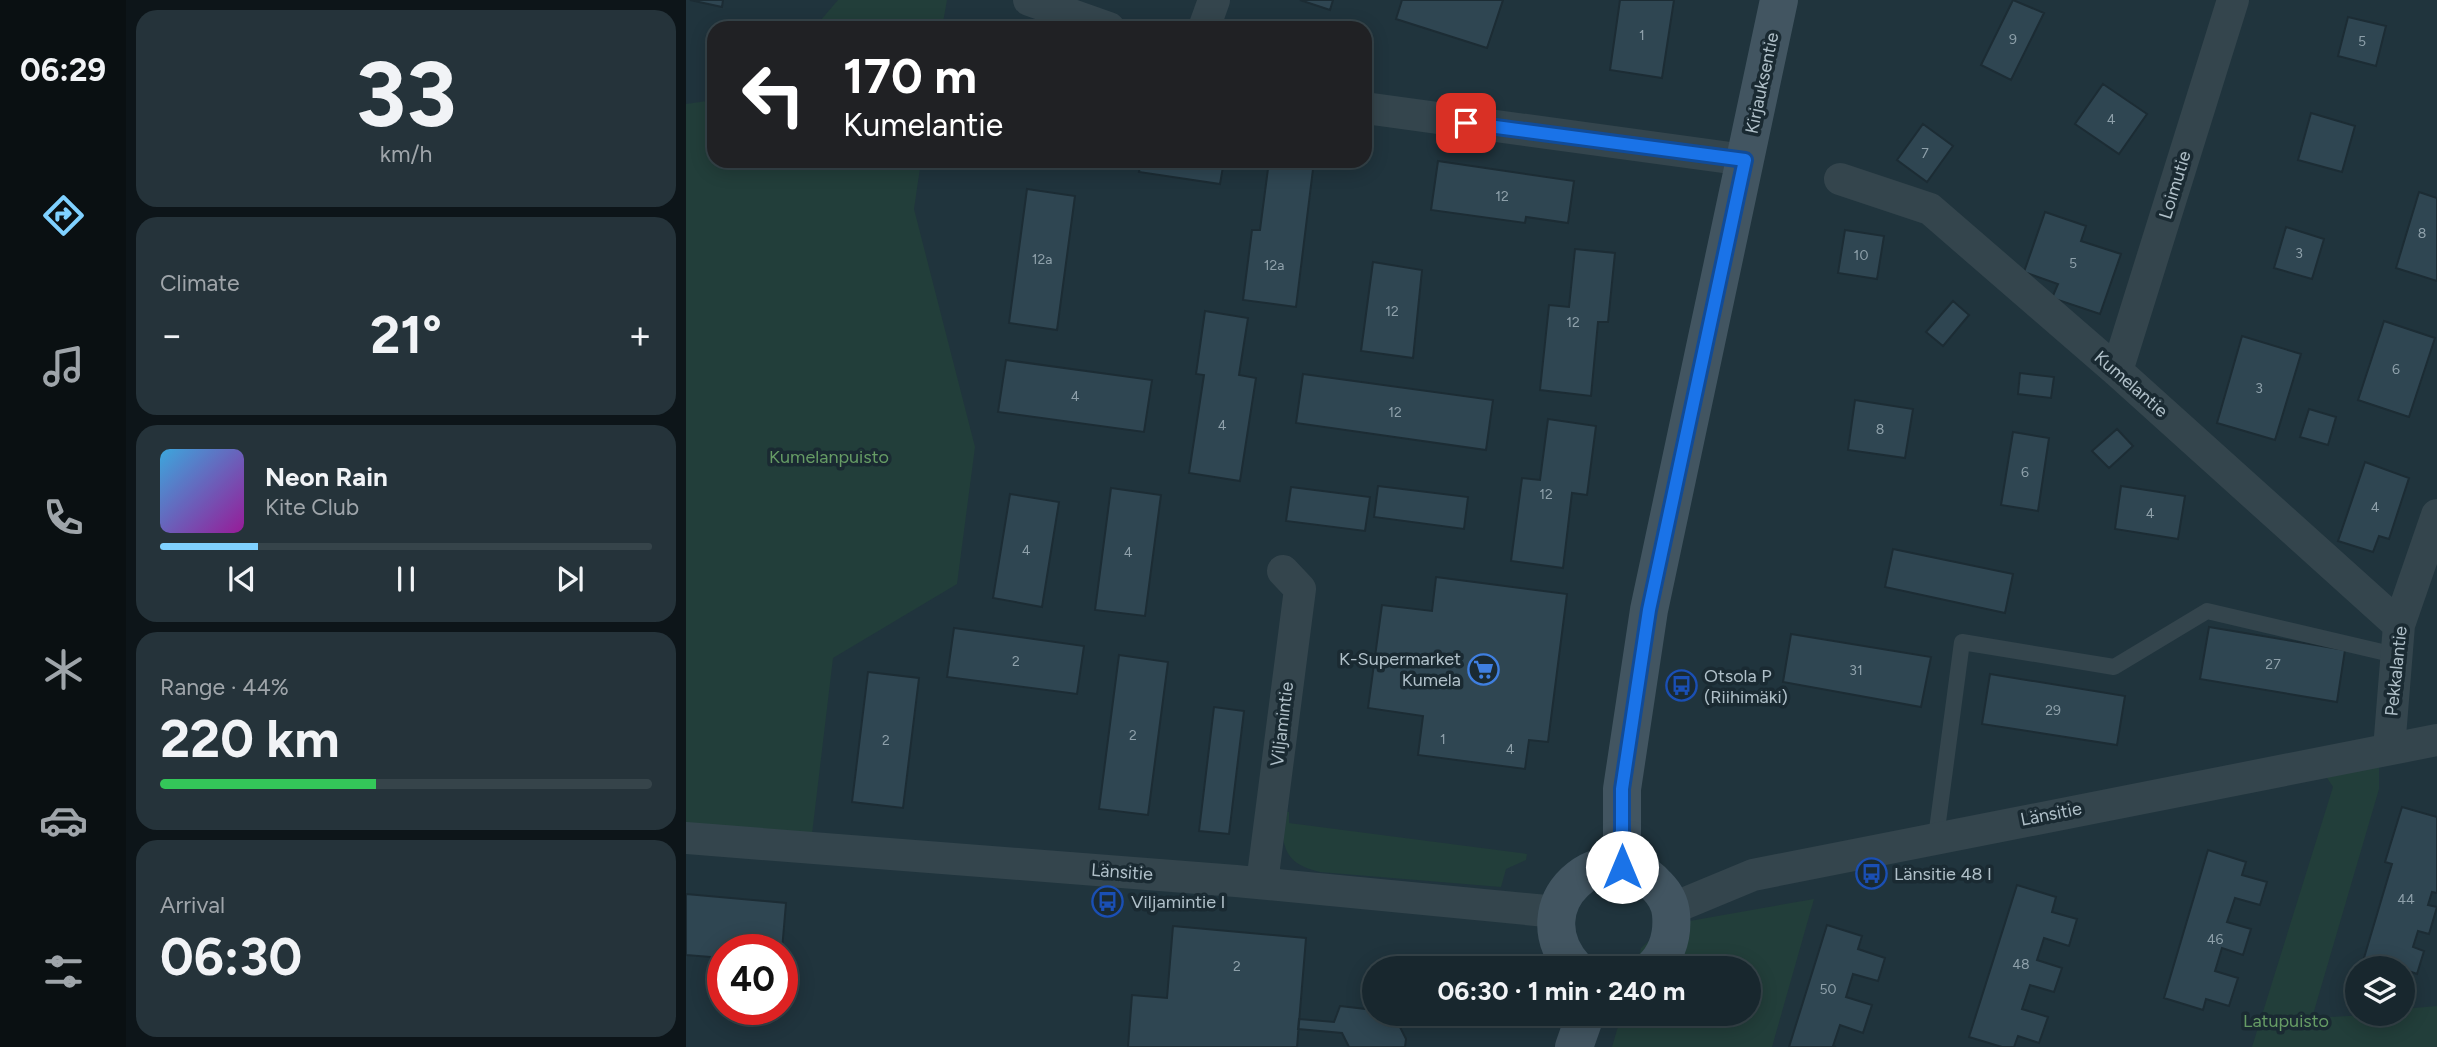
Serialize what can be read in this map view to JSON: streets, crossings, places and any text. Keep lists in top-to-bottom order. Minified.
{"streets":{"street":["Kirjauksentie","Loimutie","Kumelantie","Pekkalantie","Viljamintie","Länsitie"]},"crossings":[["Loimutie","Kumelantie"],["Kumelantie","Pekkalantie"],["Pekkalantie","Länsitie"],["Viljamintie","Länsitie"]],"parks":["Kumelanpuisto","Latupuisto"],"places":{"supermarket":["K-Supermarket Kumela"],"bus stop":["Otsola P (Riihimäki)","Länsitie 48 I","Viljamintie I"]},"house_numbers":["1","9","5","4","7","12","8","3","10","12a","5","12a","12","12","6","3","4","12","4","8","6","12","4","4","4","4","2","27","31","29","2","1","2","4","44","46","48","2","50"],"page":{"tabs":"06:29","tile":[["33","km/h"],"Climate",["Range · 44%","220 km"],["Arrival","06:30"]],"turn":["170 m","Kumelantie"],"heat":["−","21°","+"],"song":["Neon Rain","Kite Club"],"limit":"40","trip":"06:30 · 1 min · 240 m"}}
